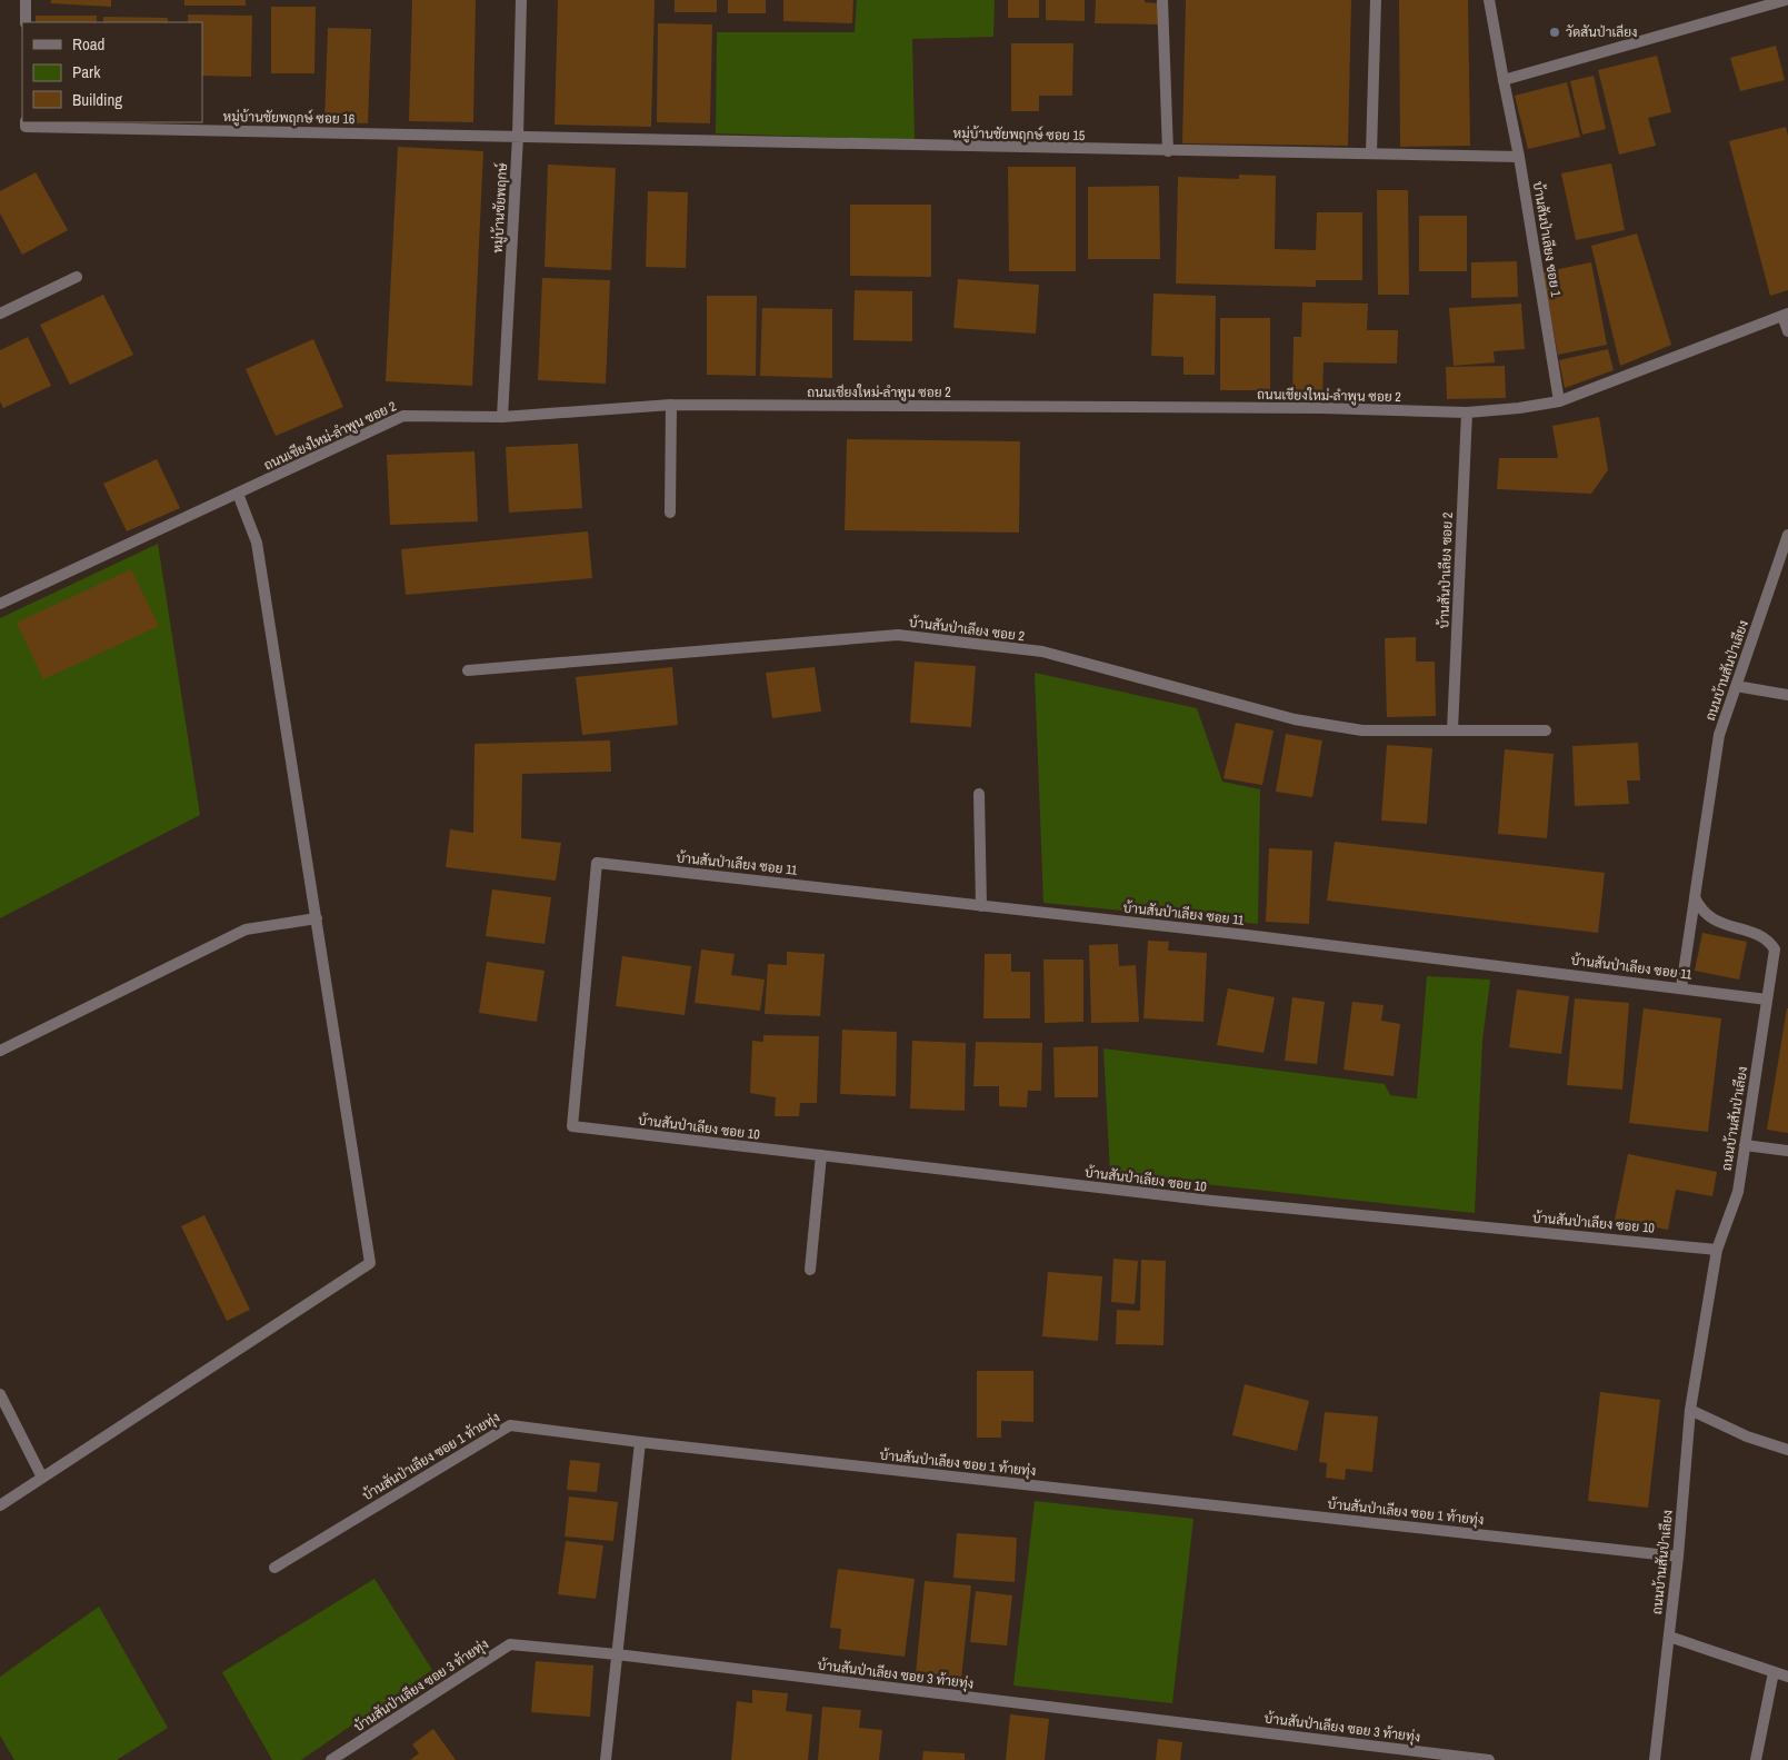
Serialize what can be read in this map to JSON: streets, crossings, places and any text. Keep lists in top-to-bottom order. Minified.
{"streets":{"street":["หมู่บ้านชัยพฤกษ์ ซอย 16","หมู่บ้านชัยพฤกษ์ ซอย 15","หมู่บ้านชัยพฤกษ์","บ้านสันป่าเลียง ซอย 1","ถนนเชียงใหม่-ลำพูน ซอย 2","บ้านสันป่าเลียง ซอย 2","ถนนบ้านสันป่าเลียง","บ้านสันป่าเลียง ซอย 11","บ้านสันป่าเลียง ซอย 10","บ้านสันป่าเลียง ซอย 1 ท้ายทุ่ง","บ้านสันป่าเลียง ซอย 3 ท้ายทุ่ง"]},"crossings":[["หมู่บ้านชัยพฤกษ์ ซอย 16","หมู่บ้านชัยพฤกษ์ ซอย 15"],["หมู่บ้านชัยพฤกษ์ ซอย 16","หมู่บ้านชัยพฤกษ์"],["หมู่บ้านชัยพฤกษ์ ซอย 15","หมู่บ้านชัยพฤกษ์"],["หมู่บ้านชัยพฤกษ์ ซอย 15","บ้านสันป่าเลียง ซอย 1"],["หมู่บ้านชัยพฤกษ์","ถนนเชียงใหม่-ลำพูน ซอย 2"],["บ้านสันป่าเลียง ซอย 1","ถนนเชียงใหม่-ลำพูน ซอย 2"],["ถนนเชียงใหม่-ลำพูน ซอย 2","บ้านสันป่าเลียง ซอย 2"],["ถนนบ้านสันป่าเลียง","บ้านสันป่าเลียง ซอย 11"],["ถนนบ้านสันป่าเลียง","บ้านสันป่าเลียง ซอย 10"],["ถนนบ้านสันป่าเลียง","บ้านสันป่าเลียง ซอย 1 ท้ายทุ่ง"],["บ้านสันป่าเลียง ซอย 11","บ้านสันป่าเลียง ซอย 10"]],"places":["วัดสันป่าเลียง"],"legend":["Road","Park","Building"]}
